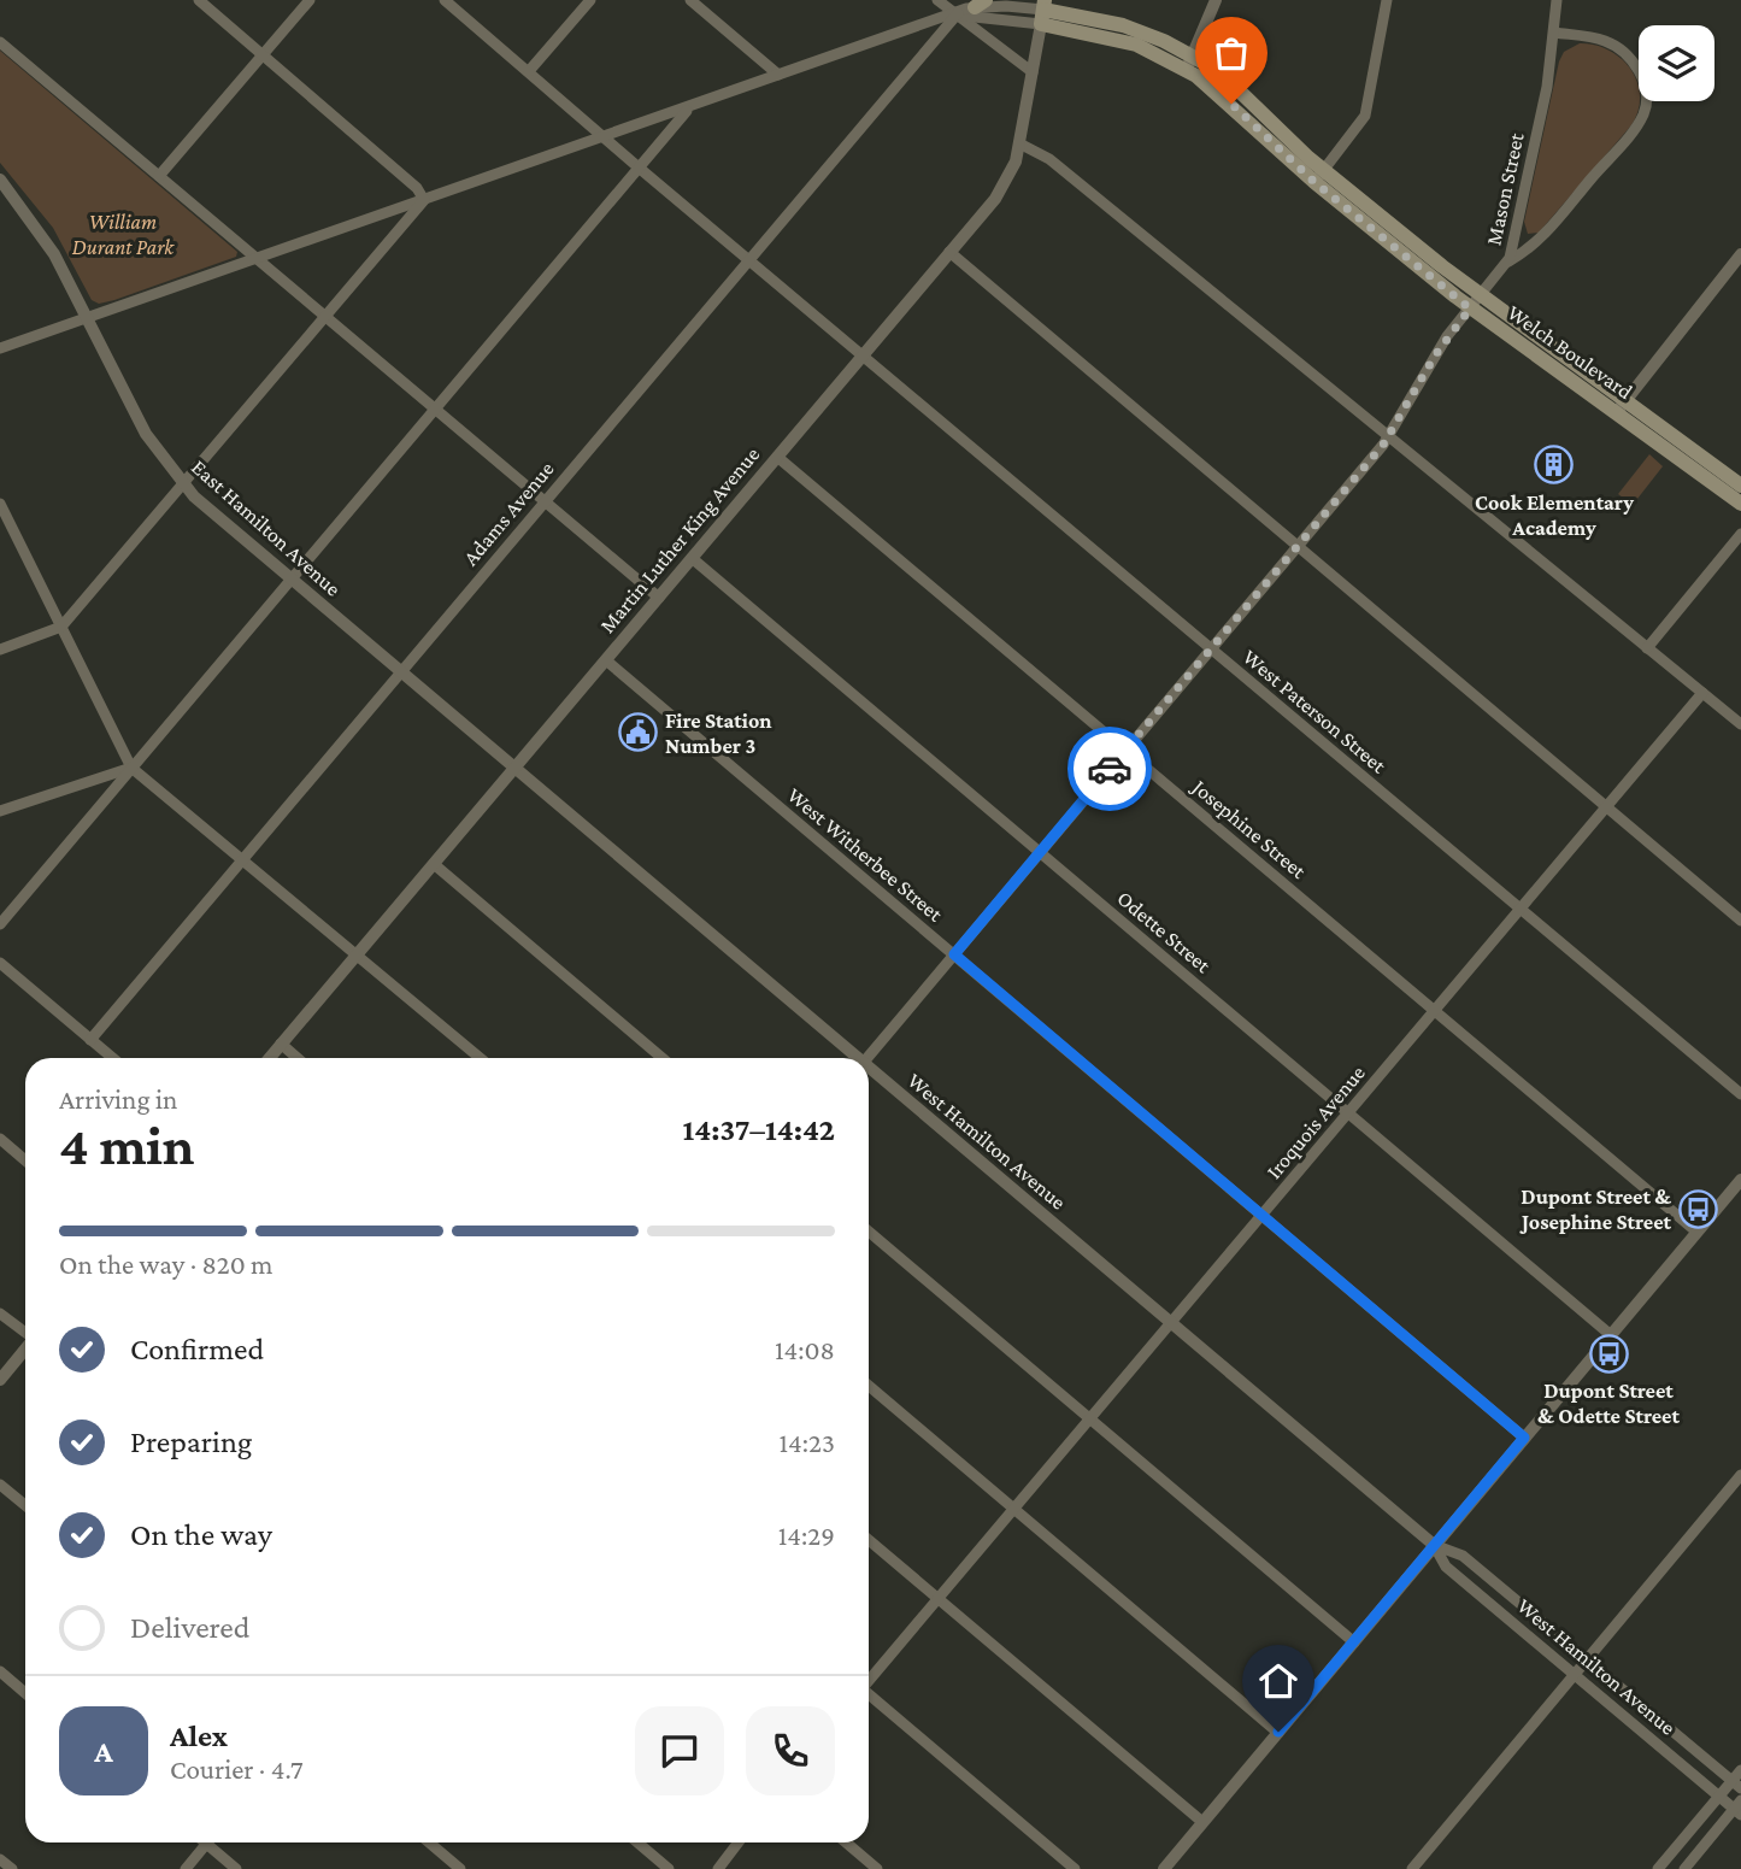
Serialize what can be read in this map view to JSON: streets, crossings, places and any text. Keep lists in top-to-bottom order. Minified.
{"streets":{"main road":["Welch Boulevard"],"street":["Mason Street","Adams Avenue","East Hamilton Avenue","Martin Luther King Avenue","West Paterson Street","Josephine Street","West Witherbee Street","Odette Street","Iroquois Avenue","West Hamilton Avenue"]},"crossings":[["Mason Street","Welch Boulevard"],["Mason Street","West Paterson Street"],["Mason Street","Josephine Street"],["Mason Street","West Witherbee Street"],["Mason Street","Odette Street"],["Welch Boulevard","Martin Luther King Avenue"],["Adams Avenue","East Hamilton Avenue"],["Adams Avenue","West Paterson Street"],["East Hamilton Avenue","Martin Luther King Avenue"],["East Hamilton Avenue","West Hamilton Avenue"],["Martin Luther King Avenue","West Paterson Street"],["Martin Luther King Avenue","Josephine Street"],["Martin Luther King Avenue","West Witherbee Street"],["Martin Luther King Avenue","Odette Street"],["Martin Luther King Avenue","West Hamilton Avenue"],["West Paterson Street","Iroquois Avenue"],["Josephine Street","Iroquois Avenue"],["West Witherbee Street","Iroquois Avenue"],["Odette Street","Iroquois Avenue"],["Iroquois Avenue","West Hamilton Avenue"]],"parks":["William Durant Park"],"places":{"building":["Cook Elementary Academy"],"public building":["Fire Station Number 3"],"bus stop":["Dupont Street & Josephine Street","Dupont Street & Odette Street"]},"page":{"heading":["4 min","Arriving in","14:37–14:42"],"panel":["Alex","Courier · 4.7"],"bar":"On the way · 820 m","list":[["Confirmed","14:08"],["Preparing","14:23"],["On the way","14:29"],"Delivered"],"round":"A"}}
